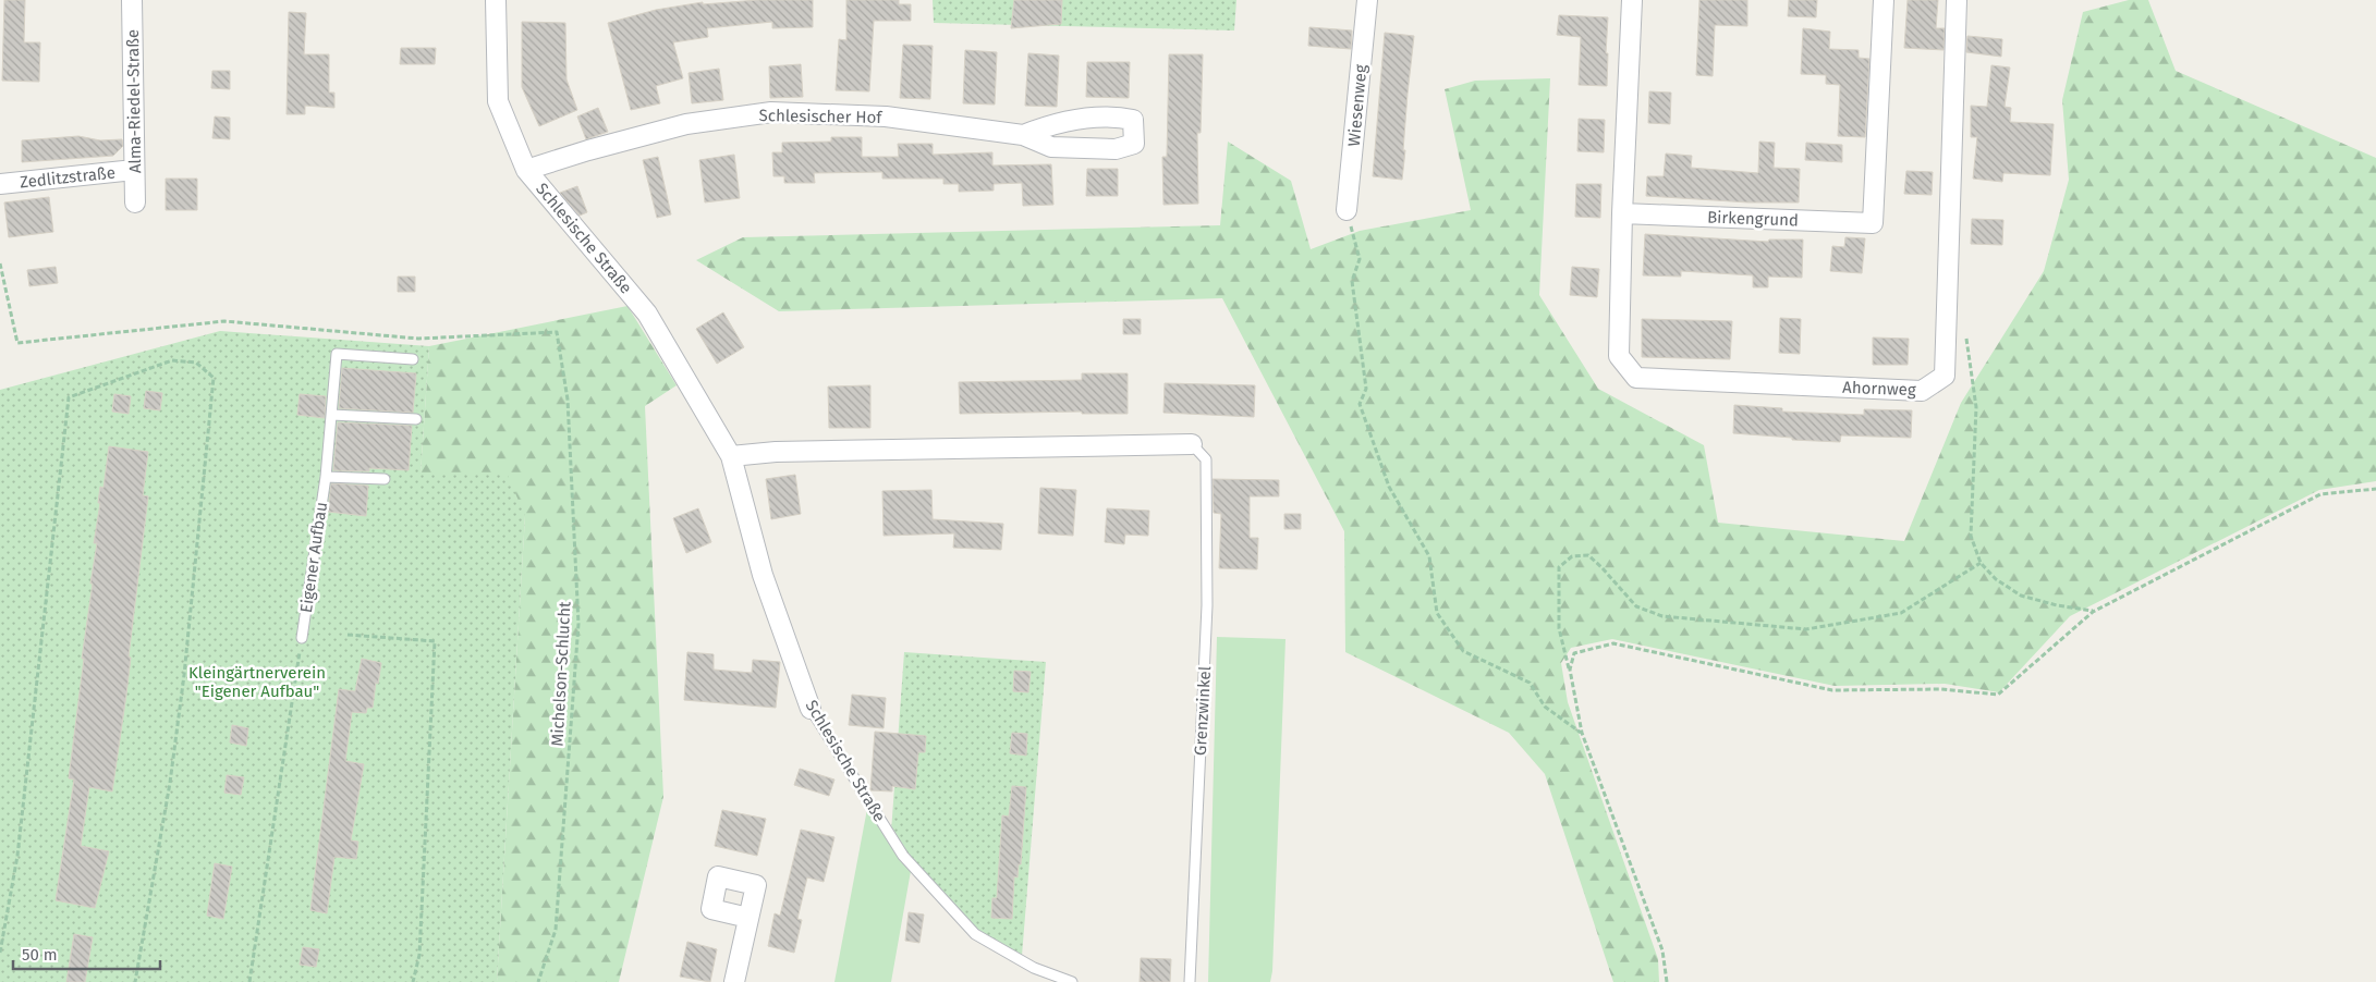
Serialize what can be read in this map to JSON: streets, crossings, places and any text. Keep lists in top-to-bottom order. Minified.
{"streets":{"street":["Alma-Riedel-Straße","Wiesenweg","Schlesischer Hof","Zedlitzstraße","Birkengrund","Schlesische Straße","Ahornweg"],"lane":["Eigener Aufbau","Grenzwinkel"],"path":["Michelson-Schlucht"]},"crossings":[["Alma-Riedel-Straße","Zedlitzstraße"],["Schlesischer Hof","Schlesische Straße"],["Birkengrund","Ahornweg"]],"parks":["Kleingärtnerverein \"Eigener Aufbau\""],"scale_bar":"50 m"}
